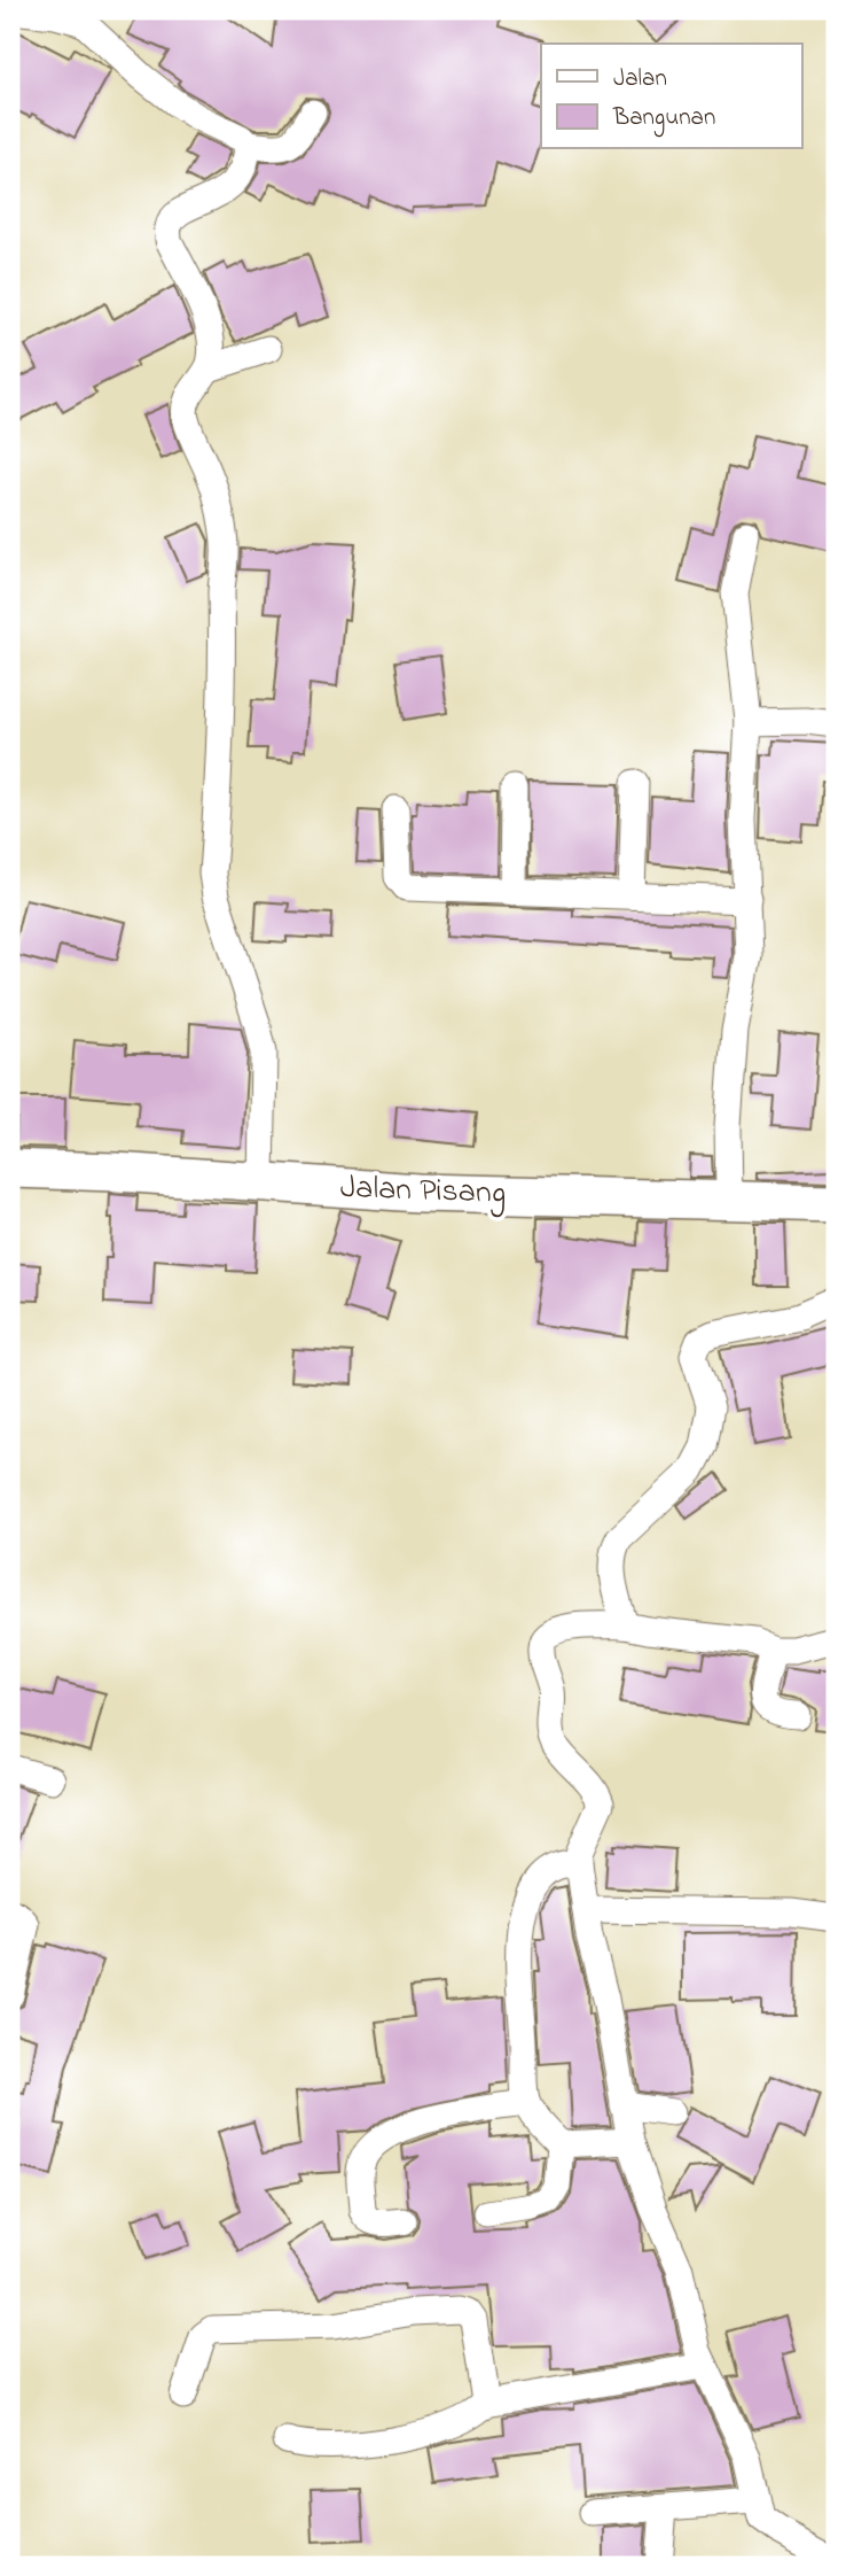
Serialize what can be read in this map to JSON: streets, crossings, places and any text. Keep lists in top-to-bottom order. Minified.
{"streets":{"street":["Jalan Pisang"]},"legend":["Jalan","Bangunan"]}
